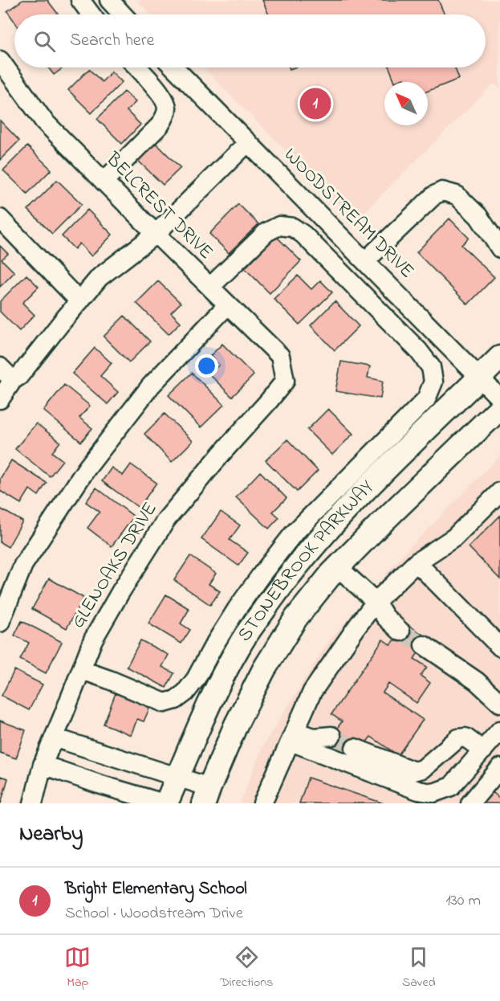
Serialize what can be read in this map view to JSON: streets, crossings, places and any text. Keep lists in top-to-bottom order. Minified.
{"streets":{"main road":["STONEBROOK PARKWAY"],"street":["BELCREST DRIVE","WOODSTREAM DRIVE","GLENOAKS DRIVE"]},"crossings":[["BELCREST DRIVE","GLENOAKS DRIVE"],["WOODSTREAM DRIVE","STONEBROOK PARKWAY"]],"north":"top left","page":{"search":"Search here","pins":"1","heading":"Nearby","list":[{"mark":"1","name":"Bright Elementary School","note":"School · Woodstream Drive","value":"130 m"}],"nav":["Map","Directions","Saved"]}}
